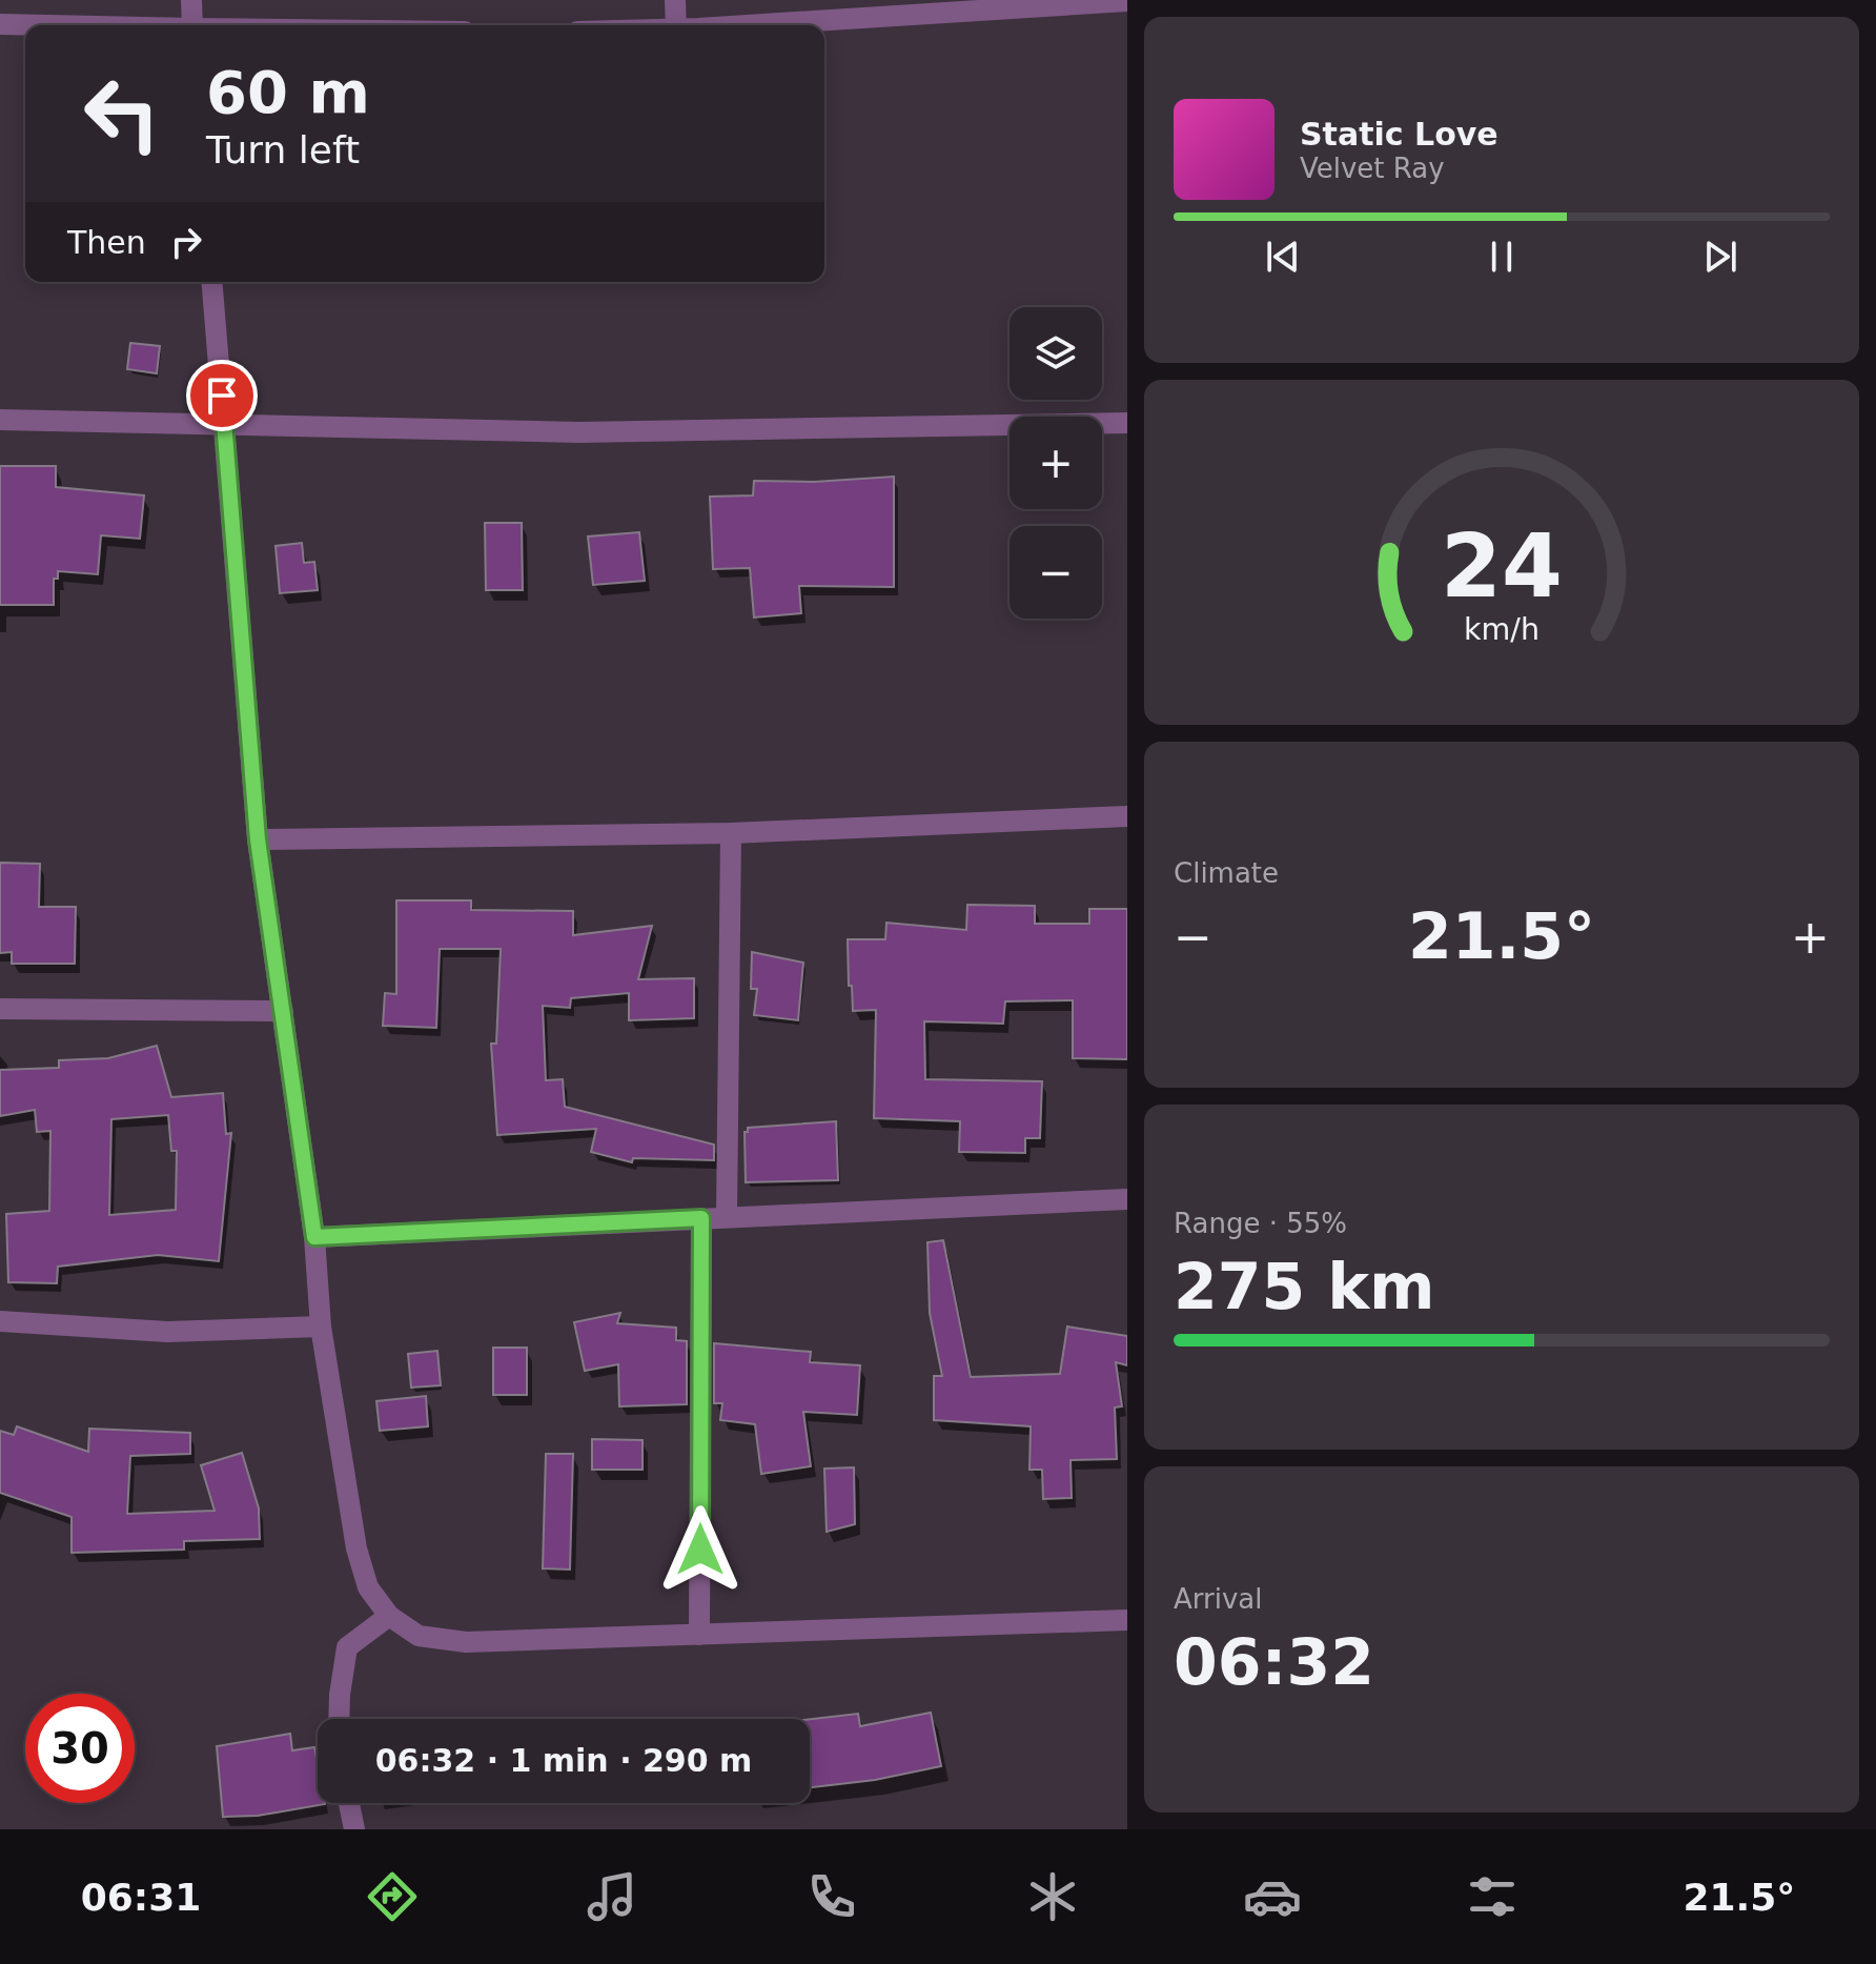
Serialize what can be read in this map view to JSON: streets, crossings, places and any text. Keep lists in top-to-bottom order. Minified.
{"page":{"turn":["60 m","Turn left"],"song":["Static Love","Velvet Ray"],"then":"Then","map_buttons":["+","−"],"tile":["Climate",["Range · 55%","275 km"],["Arrival","06:32"]],"heat":["−","21.5°","+"],"limit":"30","trip":"06:32 · 1 min · 290 m","tabs":["06:31","21.5°"],"gauge":["24","km/h"]}}
